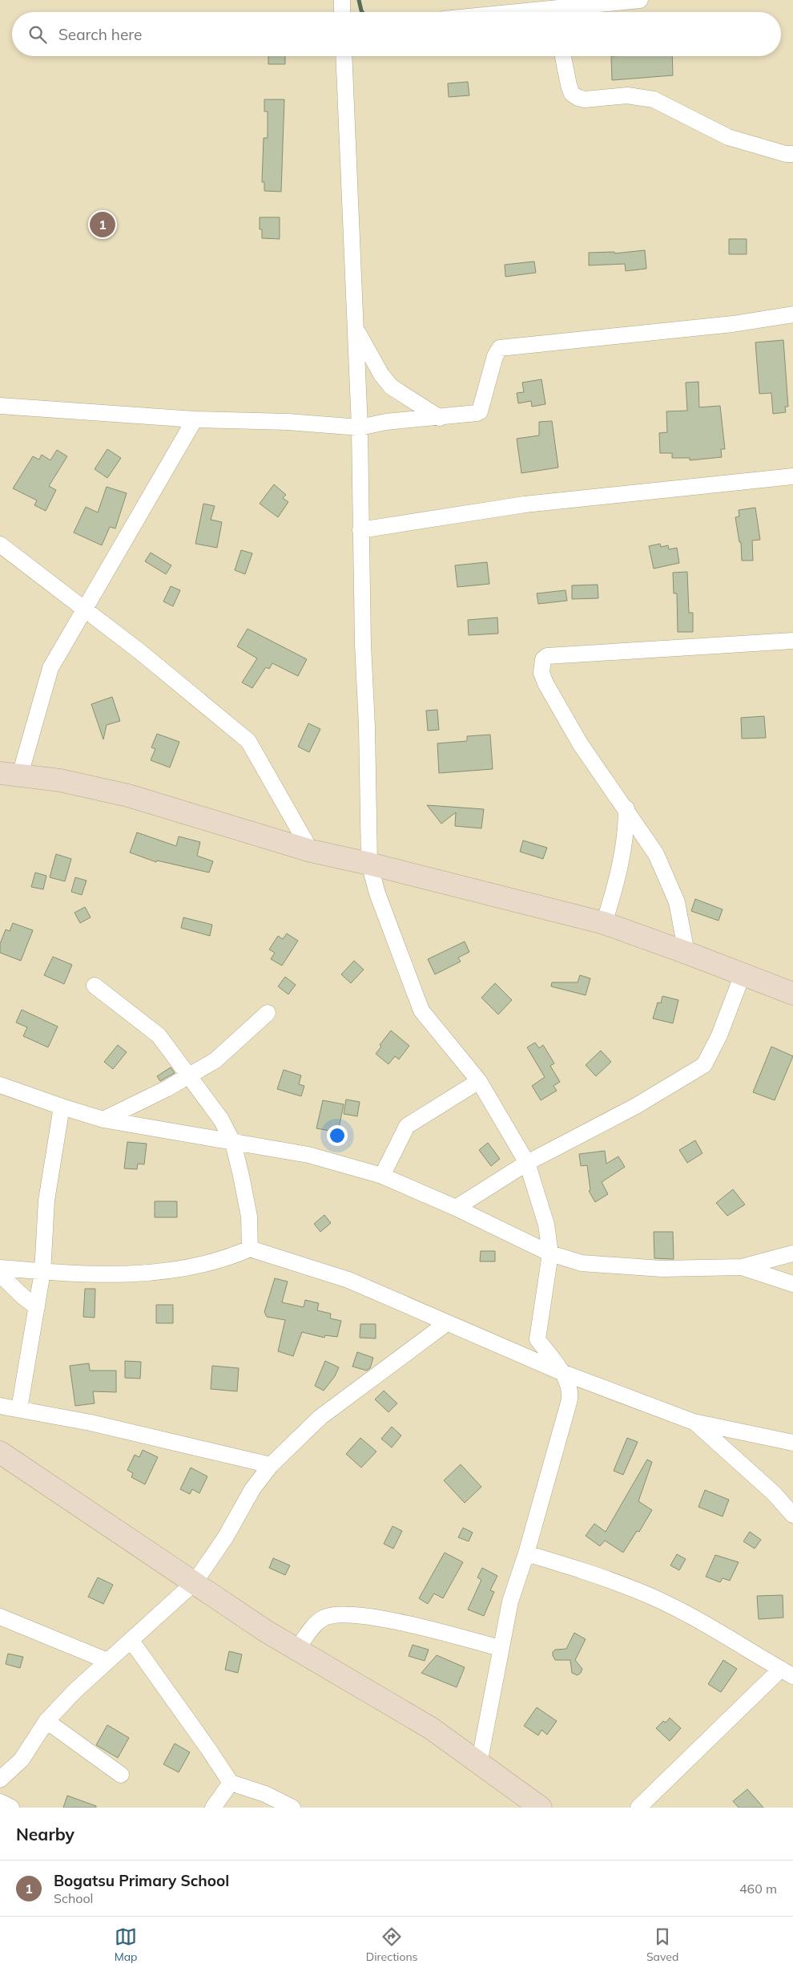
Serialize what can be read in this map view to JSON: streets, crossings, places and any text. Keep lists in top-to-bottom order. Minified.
{"page":{"search":"Search here","pins":"1","heading":"Nearby","list":[{"mark":"1","name":"Bogatsu Primary School","note":"School","value":"460 m"}],"nav":["Map","Directions","Saved"]}}
